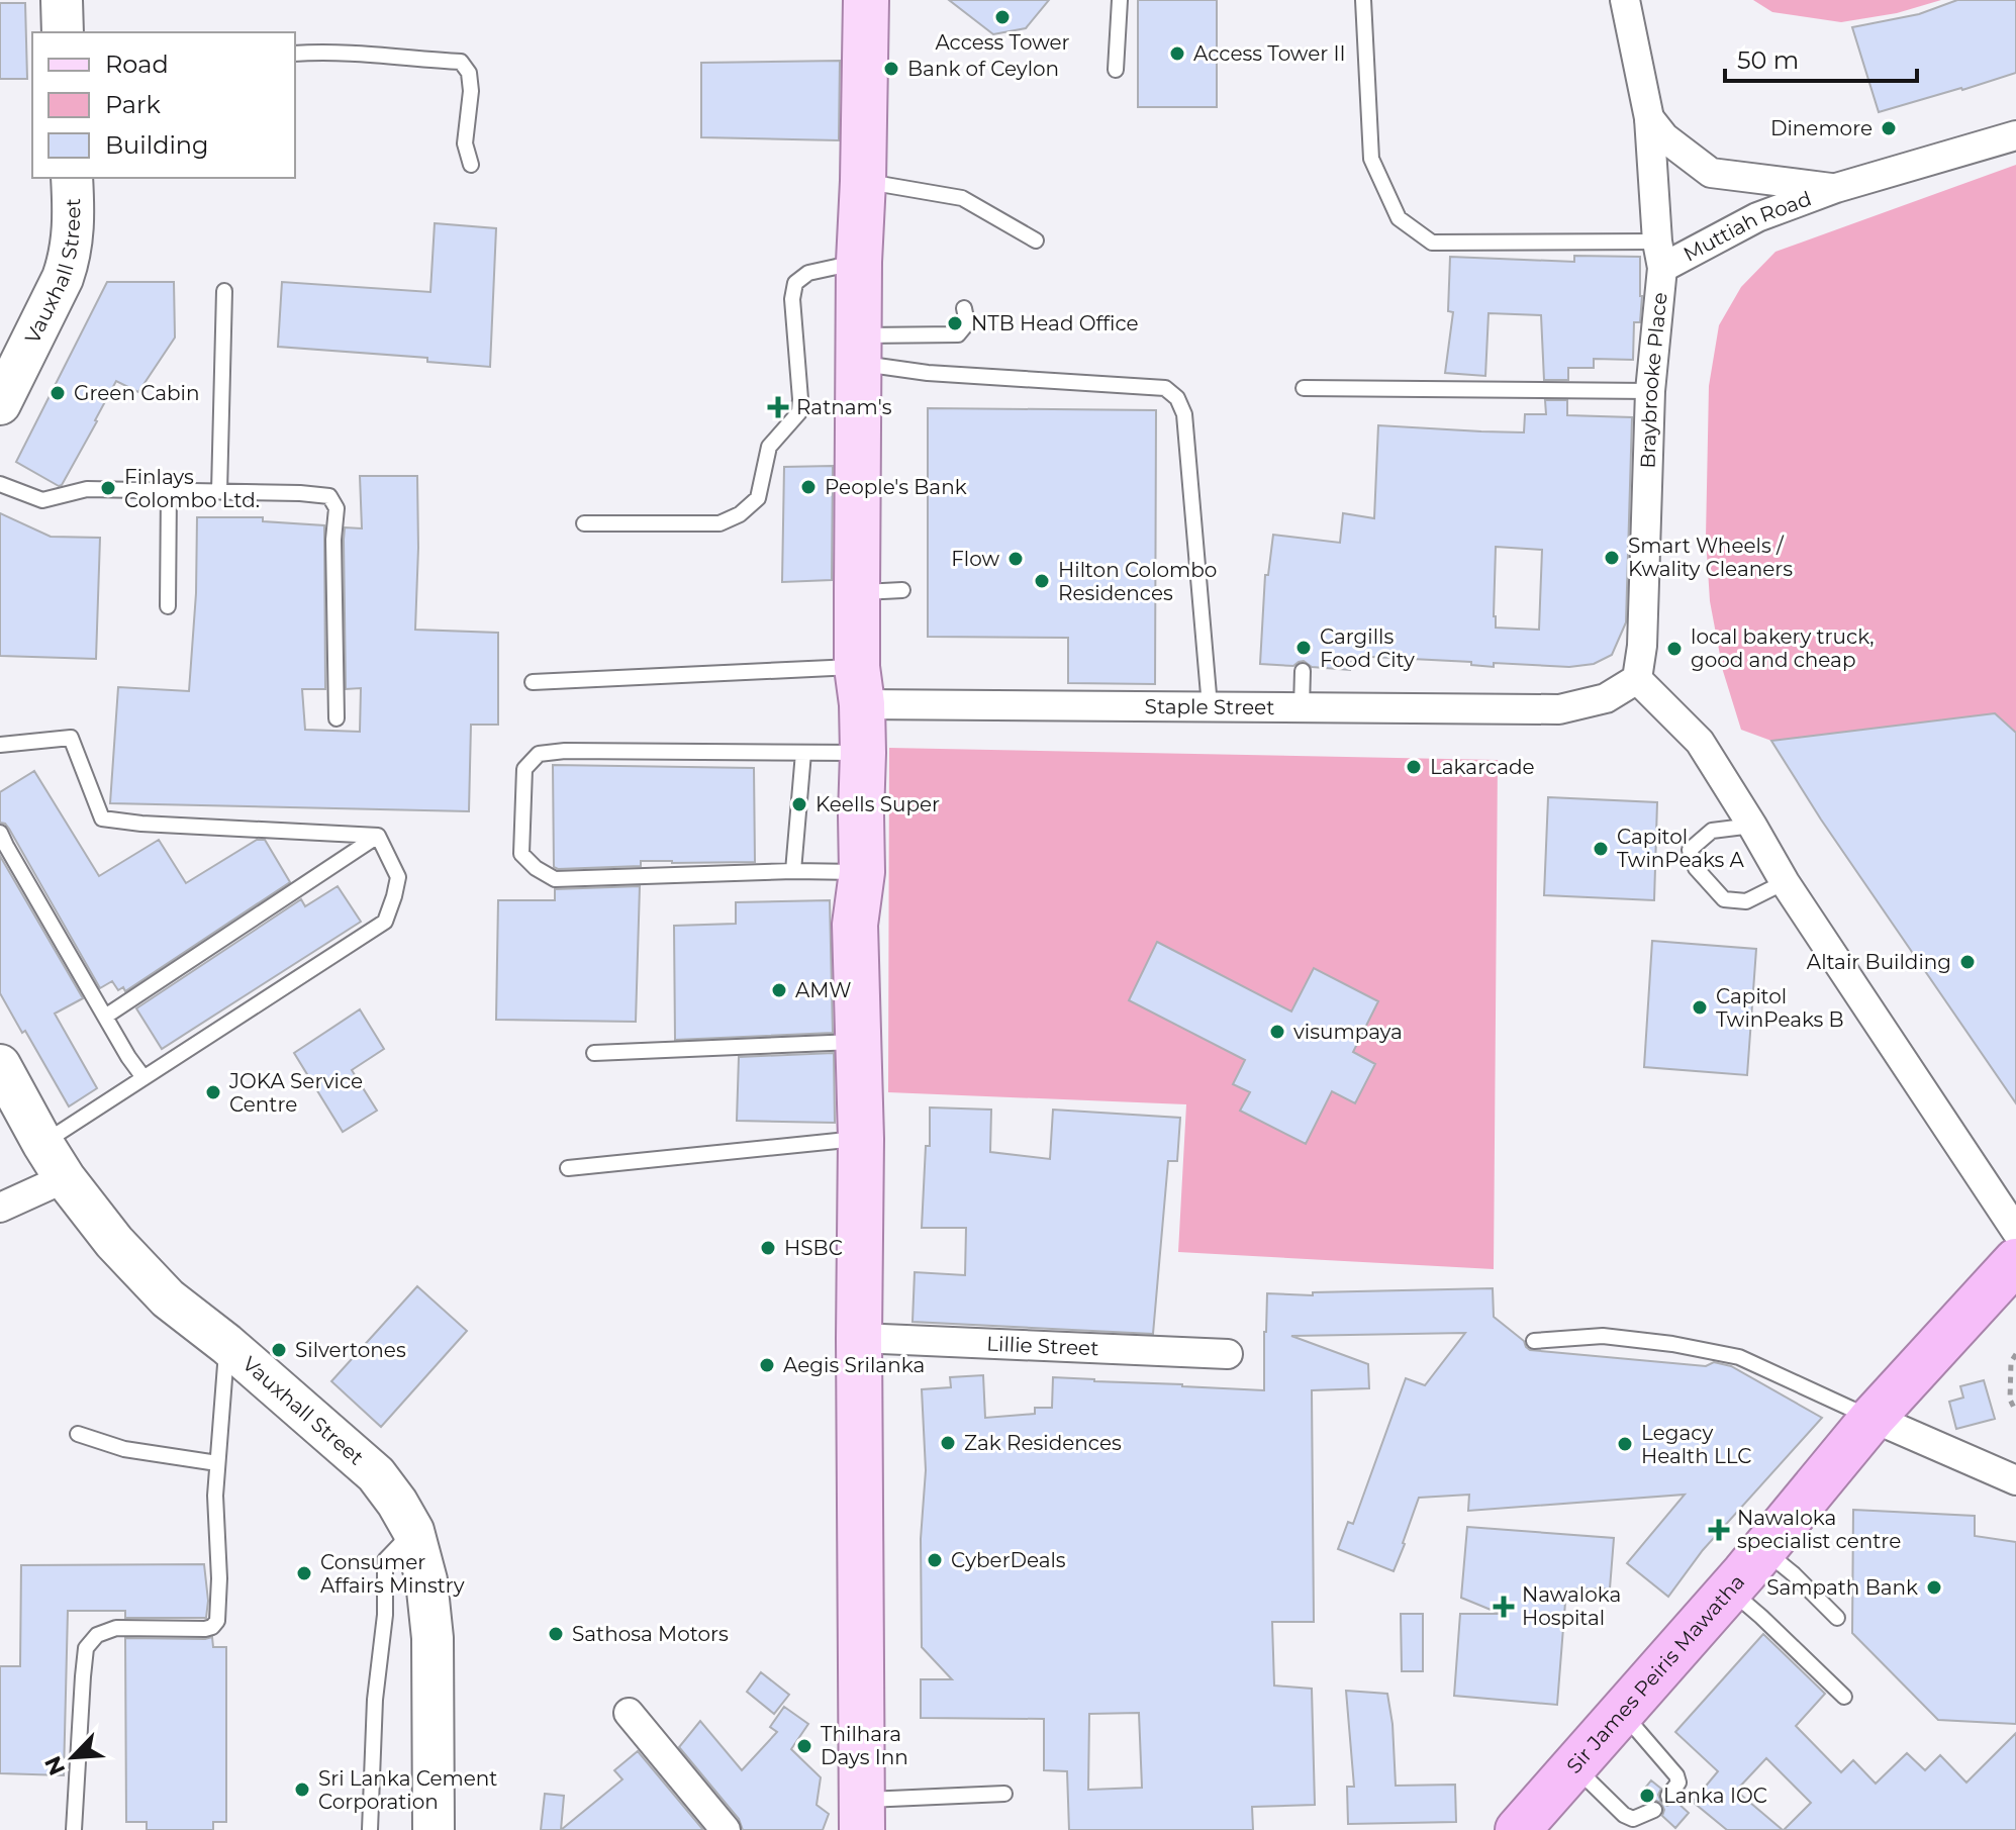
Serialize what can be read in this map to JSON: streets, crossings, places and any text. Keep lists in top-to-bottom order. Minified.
{"streets":{"highway":["Sir James Peiris Mawatha"],"street":["Muttiah Road","Vauxhall Street","Braybrooke Place","Staple Street","Lillie Street"]},"crossings":[["Muttiah Road","Braybrooke Place"],["Braybrooke Place","Staple Street"]],"places":{"other":["Access Tower","Access Tower II","Bank of Ceylon","Dinemore","NTB Head Office","Green Cabin","People's Bank","Finlays Colombo Ltd.","Smart Wheels / Kwality Cleaners","Flow","Hilton Colombo Residences","Cargills Food City","local bakery truck, good and cheap","Lakarcade","Keells Super","Capitol TwinPeaks A","Altair Building","AMW","Capitol TwinPeaks B","visumpaya","JOKA Service Centre","HSBC","Silvertones","Aegis Srilanka","Zak Residences","Legacy Health LLC","CyberDeals","Consumer Affairs Minstry","Sampath Bank","Sathosa Motors","Thilhara Days Inn","Sri Lanka Cement Corporation","Lanka IOC"],"health":["Ratnam's","Nawaloka specialist centre","Nawaloka Hospital"]},"legend":["Road","Park","Building"],"scale_bar":"50 m","north":"bottom left"}
